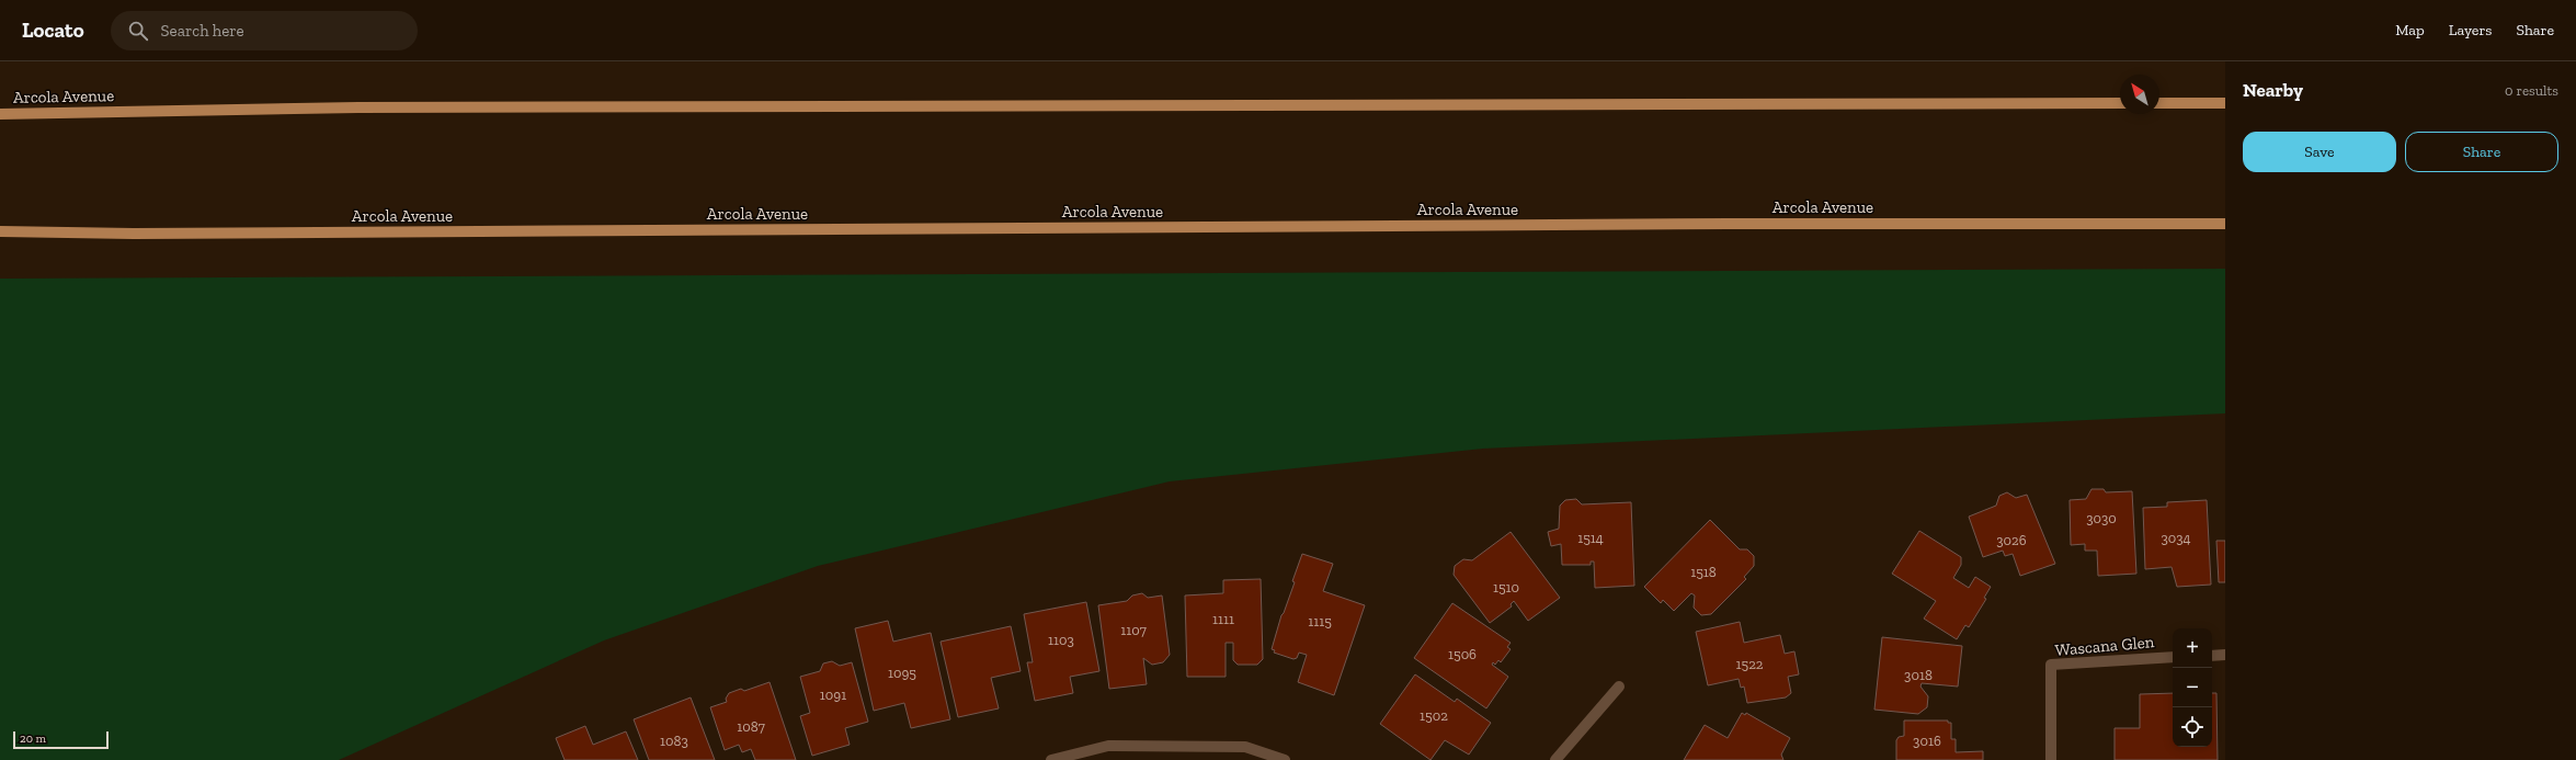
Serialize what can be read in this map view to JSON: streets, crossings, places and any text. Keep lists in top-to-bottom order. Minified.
{"streets":{"main road":["Arcola Avenue"],"street":["Wascana Glen"]},"house_numbers":["3030","1514","3034","3026","1518","1510","1111","1115","1107","1103","1506","1522","1095","3018","1091","1502","1087","1083","3016"],"scale_bar":"20 m","north":"top left","page":{"header":"Locato","search":"Search here","nav":["Map","Layers","Share"],"heading":["Nearby","0 results"],"buttons":["Save","Share"],"map_buttons":["+","−"],"scale":"20 m"}}
